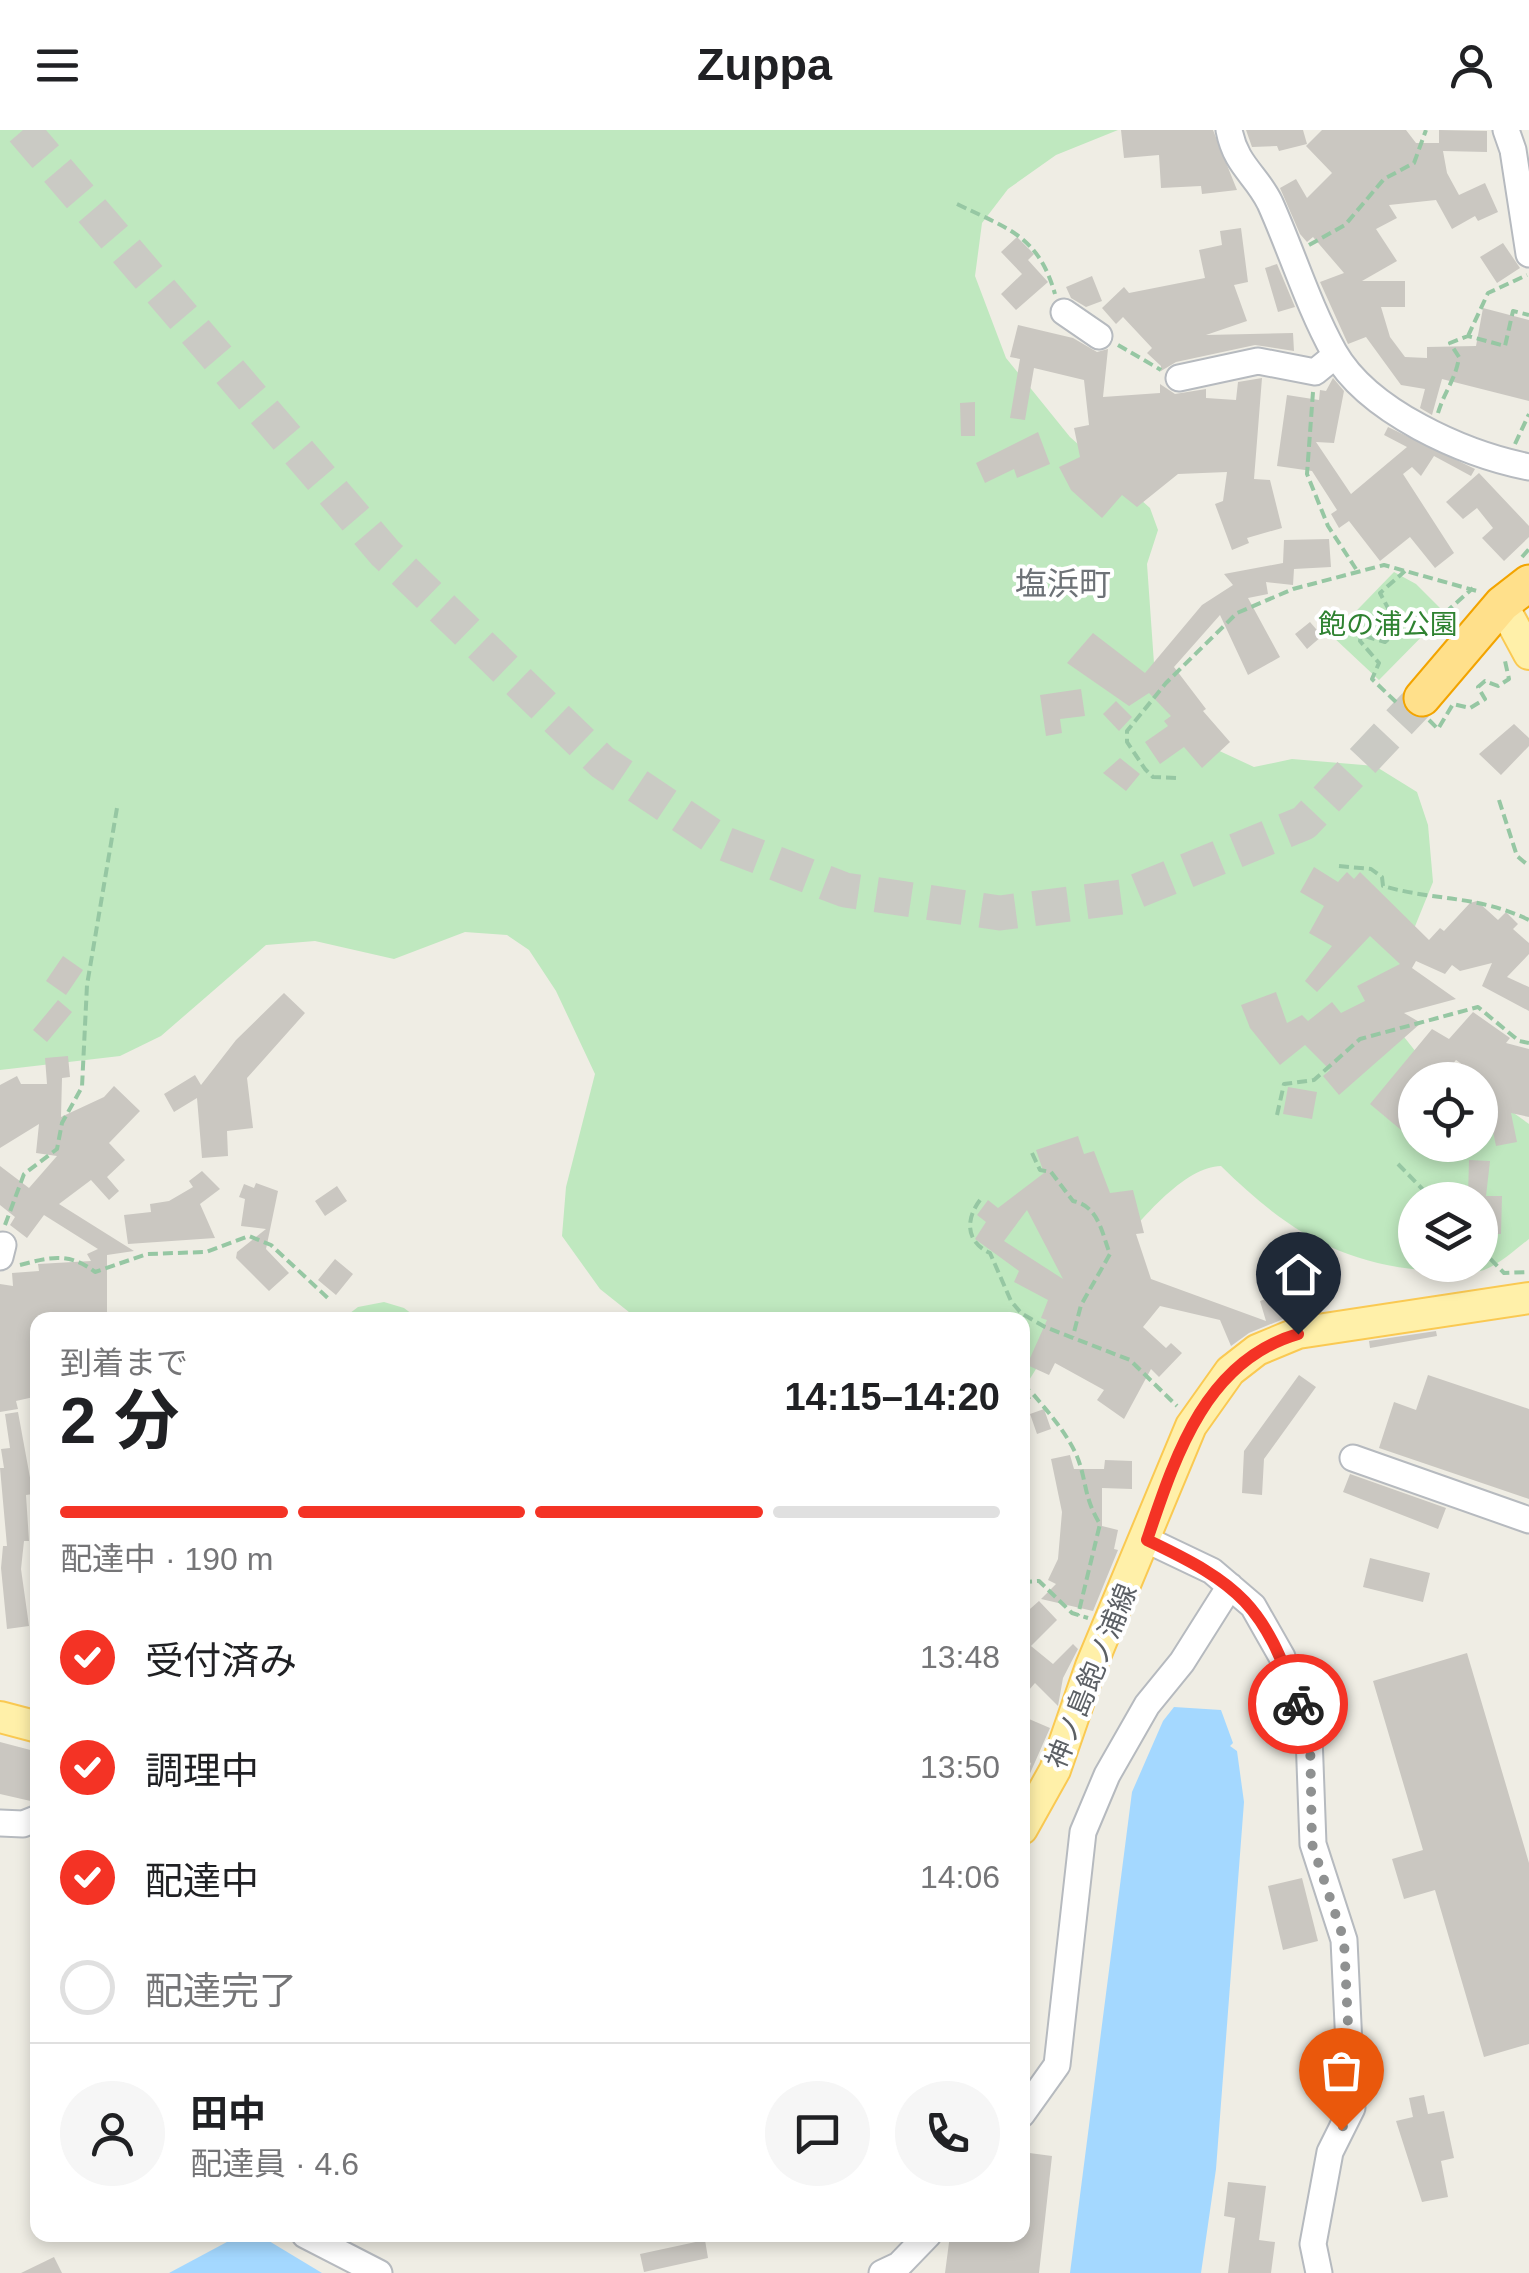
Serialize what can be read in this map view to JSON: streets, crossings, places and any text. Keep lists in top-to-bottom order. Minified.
{"streets":{"main road":["神ノ島飽ノ浦線"]},"districts":["塩浜町"],"parks":["飽の浦公園"],"page":{"header":"Zuppa","heading":["2 分","到着まで","14:15–14:20"],"panel":["田中","配達員 · 4.6"],"bar":"配達中 · 190 m","list":[["受付済み","13:48"],["調理中","13:50"],["配達中","14:06"],"配達完了"]}}
